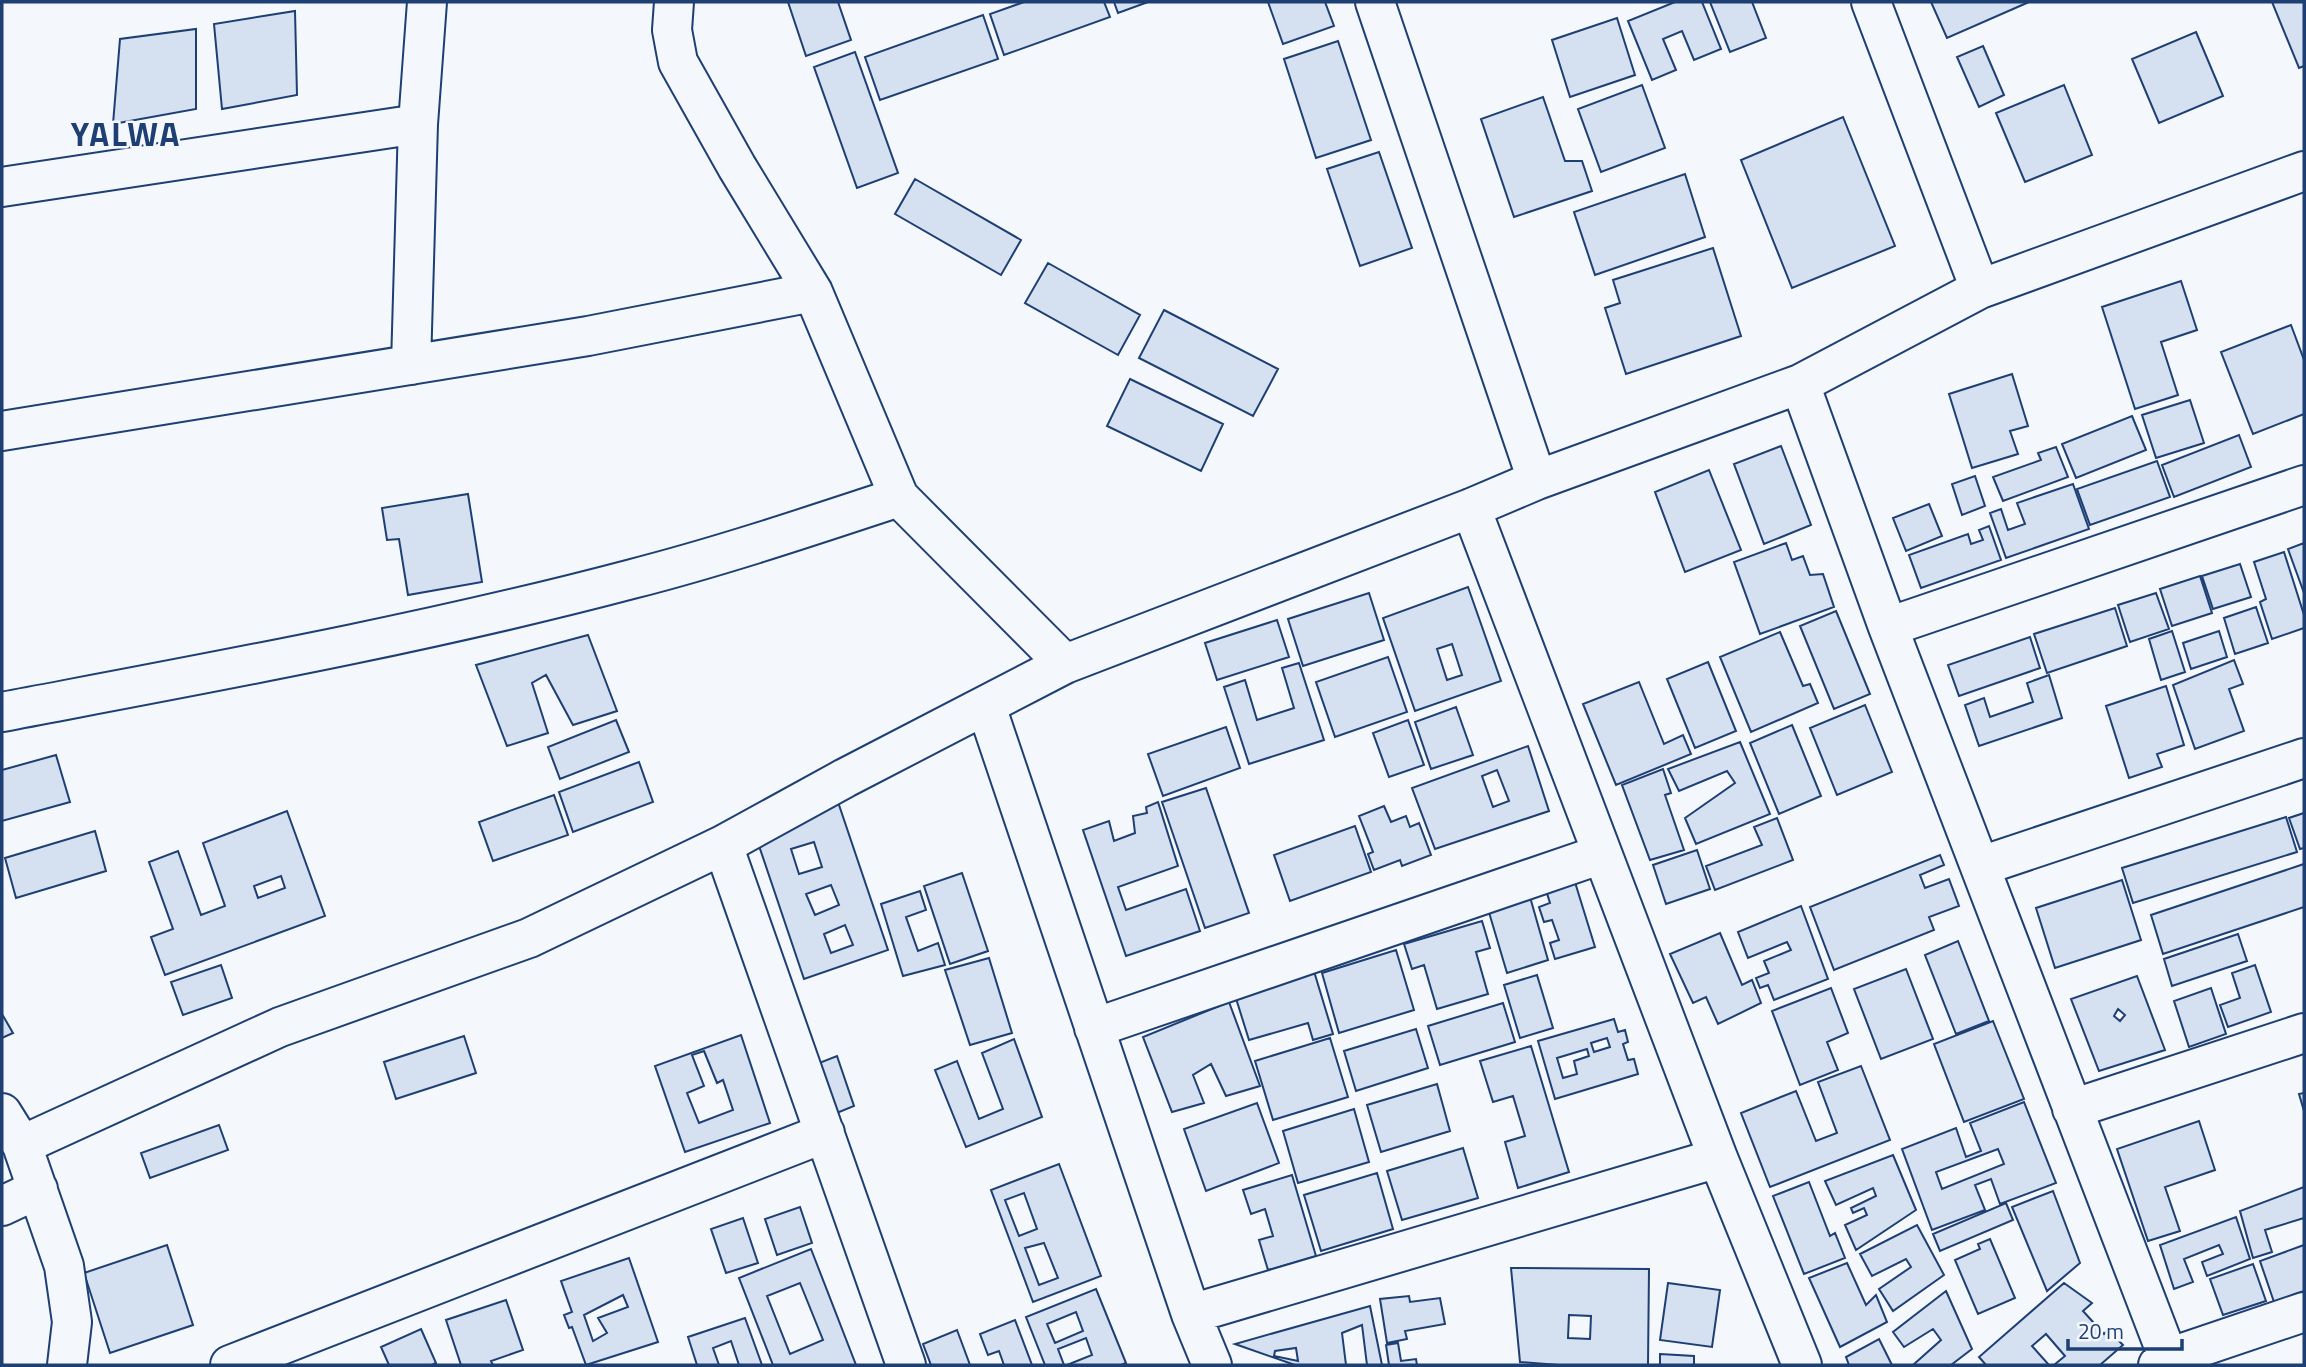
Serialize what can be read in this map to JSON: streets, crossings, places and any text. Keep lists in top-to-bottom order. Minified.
{"districts":["YALWA"],"scale_bar":"20 m"}
